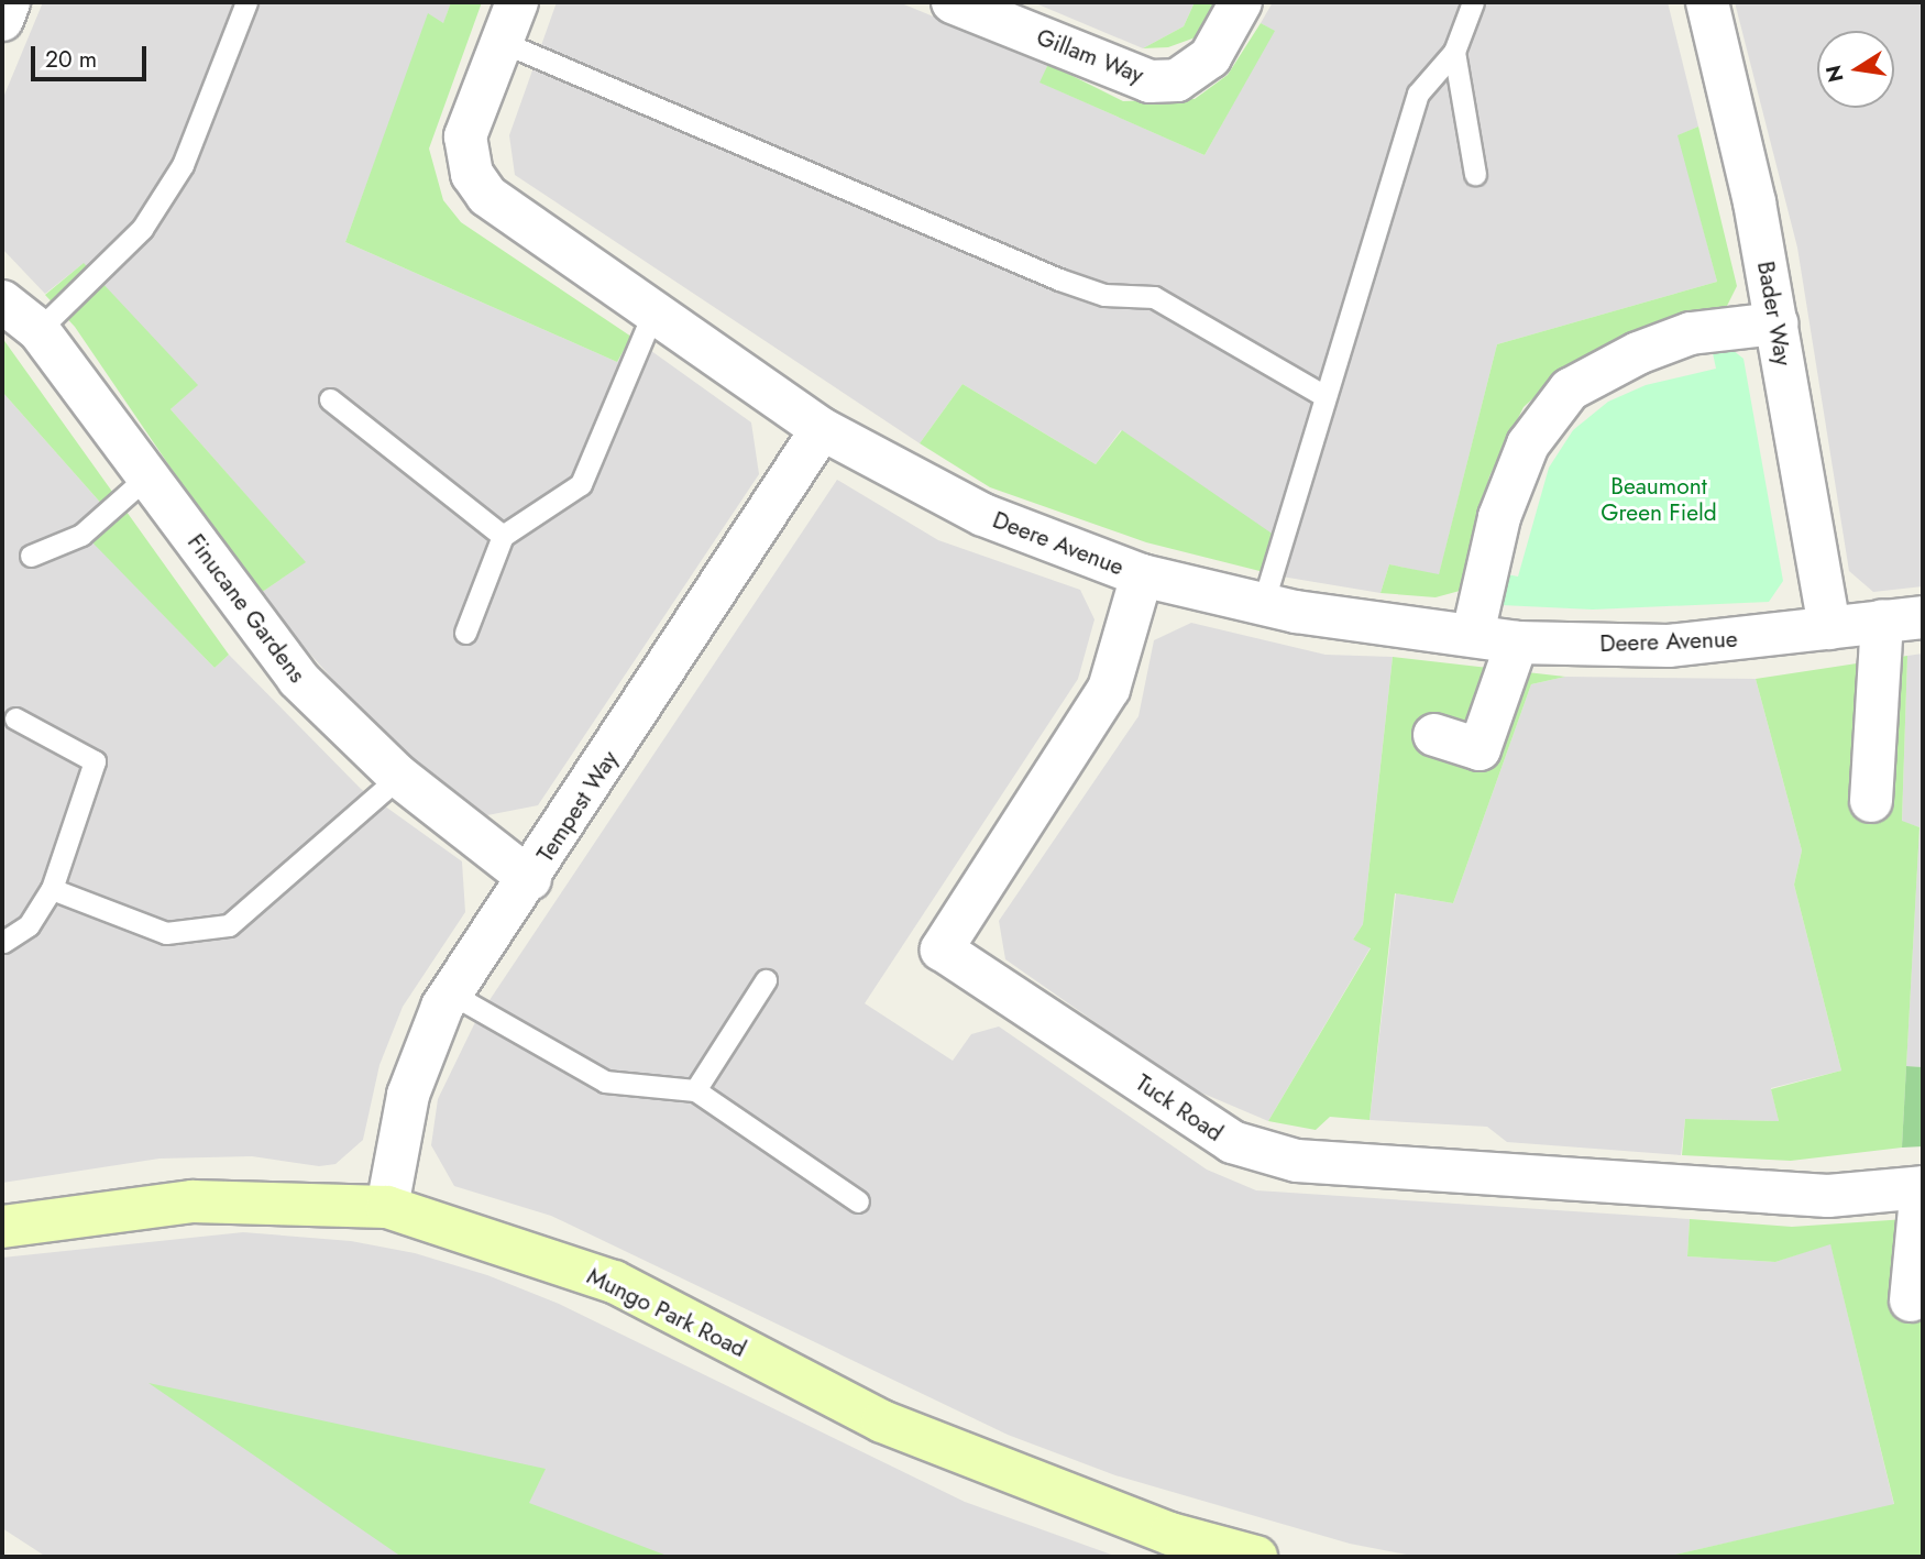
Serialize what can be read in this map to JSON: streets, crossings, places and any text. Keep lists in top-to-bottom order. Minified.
{"streets":{"street":["Gillam Way","Bader Way","Deere Avenue","Finucane Gardens","Tempest Way","Tuck Road","Mungo Park Road"]},"crossings":[["Bader Way","Deere Avenue"],["Deere Avenue","Tempest Way"],["Deere Avenue","Tuck Road"],["Finucane Gardens","Tempest Way"],["Tempest Way","Mungo Park Road"]],"parks":["Beaumont Green Field"],"scale_bar":"20 m","north":"left"}
